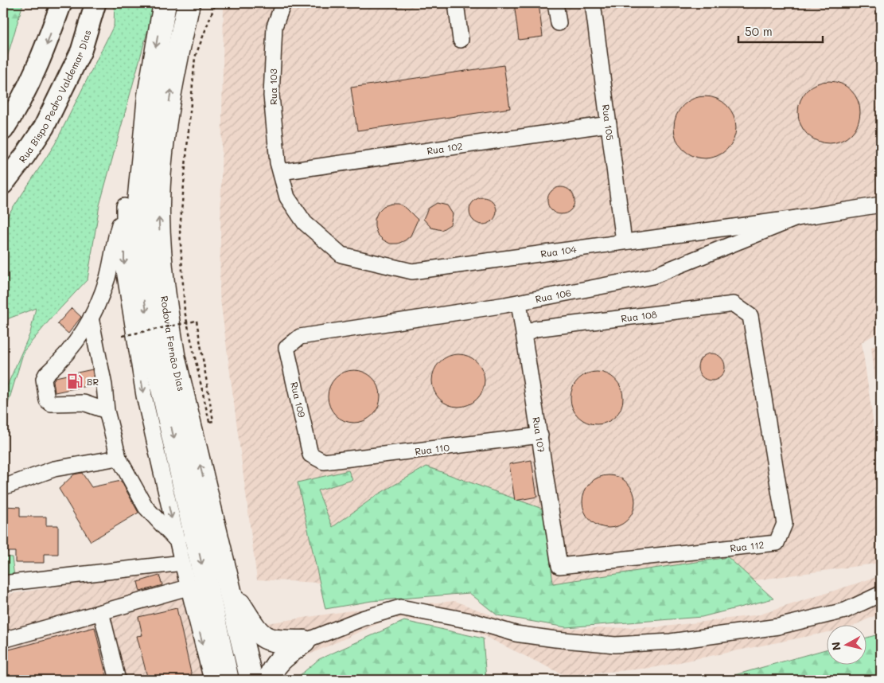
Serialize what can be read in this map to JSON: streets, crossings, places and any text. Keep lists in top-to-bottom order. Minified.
{"streets":{"highway":["Rodovia Fernão Dias"],"main road":["Rua Bispo Pedro Valdemar Dias"],"street":["Rua 103","Rua 105","Rua 102","Rua 104","Rua 106","Rua 108","Rua 109","Rua 107","Rua 110","Rua 112"]},"crossings":[["Rua 103","Rua 102"],["Rua 103","Rua 104"],["Rua 105","Rua 102"],["Rua 105","Rua 104"],["Rua 102","Rua 104"],["Rua 104","Rua 106"],["Rua 106","Rua 109"],["Rua 106","Rua 107"],["Rua 108","Rua 107"],["Rua 108","Rua 112"],["Rua 109","Rua 110"],["Rua 107","Rua 110"],["Rua 107","Rua 112"]],"places":{"fuel station":["BR"]},"scale_bar":"50 m","north":"left"}
